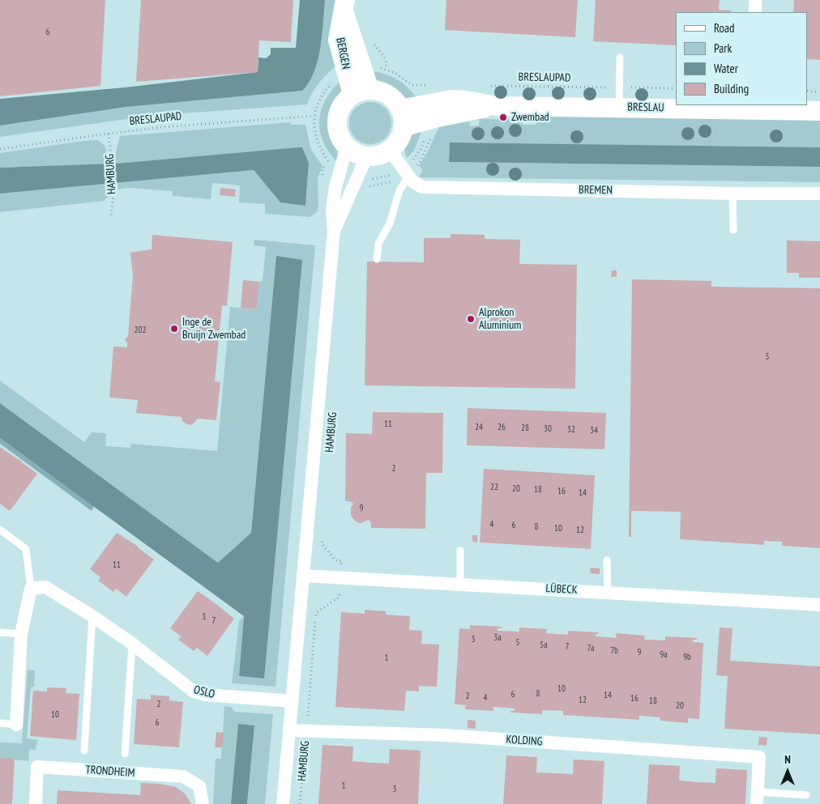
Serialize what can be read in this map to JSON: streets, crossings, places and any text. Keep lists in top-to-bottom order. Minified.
{"streets":{"street":["BERGEN","BRESLAU","HAMBURG","BREMEN","LÜBECK","OSLO","KOLDING","TRONDHEIM"],"path":["BRESLAUPAD"]},"crossings":[["BERGEN","BRESLAU"],["BERGEN","HAMBURG"],["BERGEN","BREMEN"],["BRESLAUPAD","HAMBURG"],["BRESLAU","HAMBURG"],["BRESLAU","BREMEN"],["HAMBURG","BREMEN"],["HAMBURG","LÜBECK"],["HAMBURG","OSLO"],["HAMBURG","KOLDING"]],"places":["Zwembad","Alprokon Aluminium","Inge de Bruijn Zwembad"],"house_numbers":["6","202","5","11","24","26","28","30","32","34","2","22","20","18","16","14","9","4","6","8","10","12","11","1","7","3a","3","5","5a","7","7a","7b","9","9a","9b","1","10","8","6","14","2","4","16","12","18","2","20","10","6","1","3"],"legend":["Road","Park","Water","Building"],"north":"top"}
